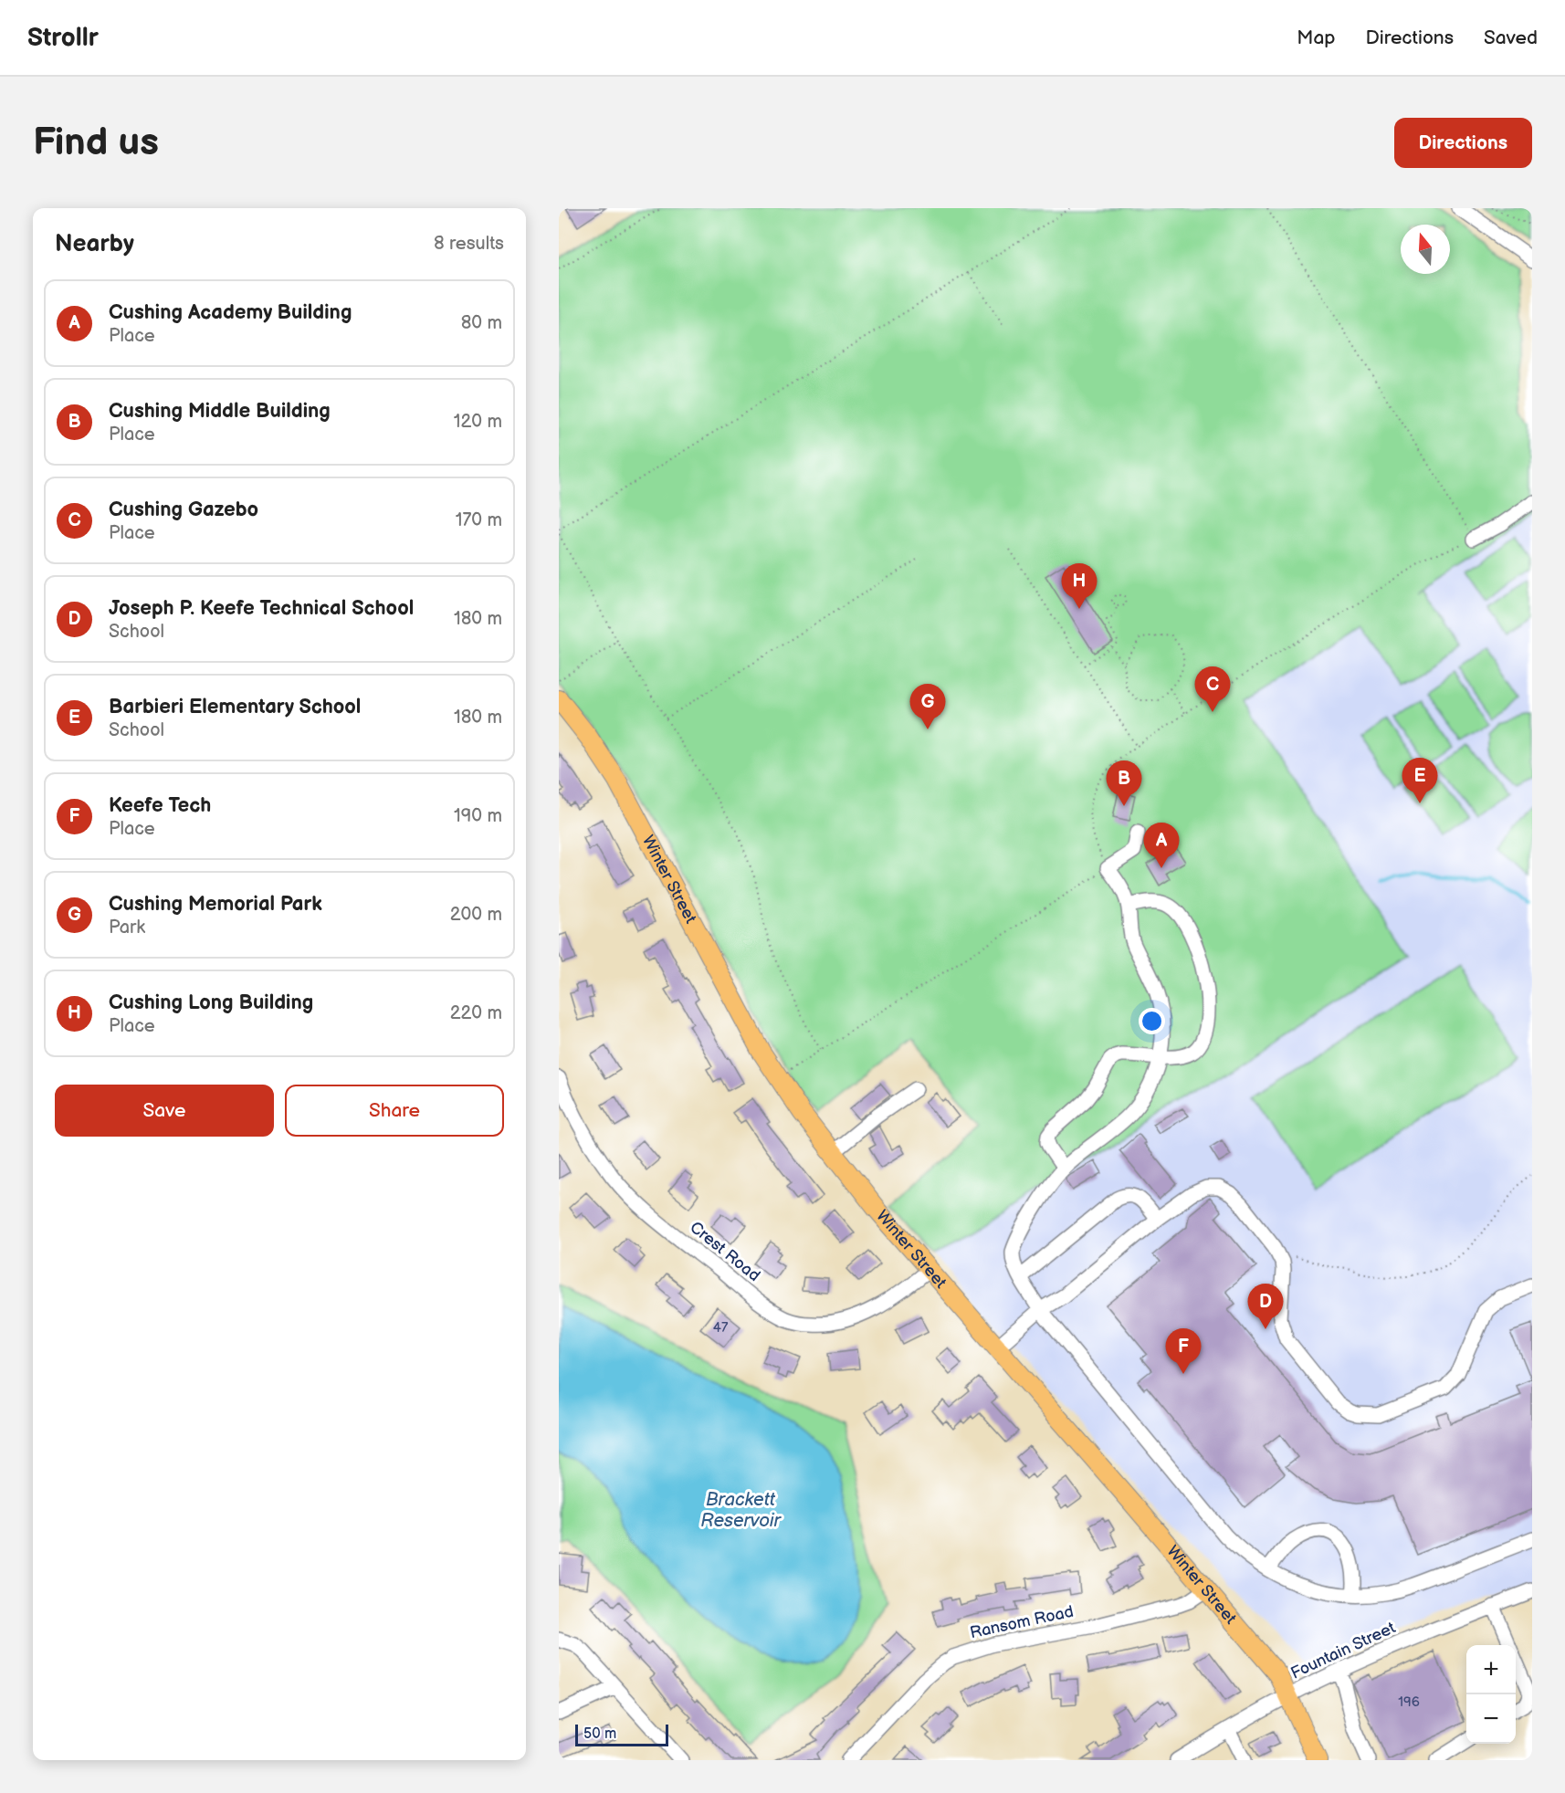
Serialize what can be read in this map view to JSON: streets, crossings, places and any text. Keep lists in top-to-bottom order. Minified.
{"streets":{"main road":["Winter Street"],"street":["Crest Road","Ransom Road","Fountain Street"]},"crossings":[["Winter Street","Crest Road"],["Winter Street","Ransom Road"],["Winter Street","Fountain Street"]],"water":["Brackett Reservoir"],"house_numbers":["47","196"],"scale_bar":"50 m","north":"top","page":{"header":"Strollr","nav":["Map","Directions","Saved"],"buttons":["Directions",["Save","Share"]],"title":"Find us","heading":["Nearby","8 results"],"list":[{"mark":"A","name":"Cushing Academy Building","note":"Place","value":"80 m"},{"mark":"B","name":"Cushing Middle Building","note":"Place","value":"120 m"},{"mark":"C","name":"Cushing Gazebo","note":"Place","value":"170 m"},{"mark":"D","name":"Joseph P. Keefe Technical School","note":"School","value":"180 m"},{"mark":"E","name":"Barbieri Elementary School","note":"School","value":"180 m"},{"mark":"F","name":"Keefe Tech","note":"Place","value":"190 m"},{"mark":"G","name":"Cushing Memorial Park","note":"Park","value":"200 m"},{"mark":"H","name":"Cushing Long Building","note":"Place","value":"220 m"}],"pins":["H","C","G","E","B","A","D","F"],"map_buttons":["+","−"],"scale":"50 m"}}
